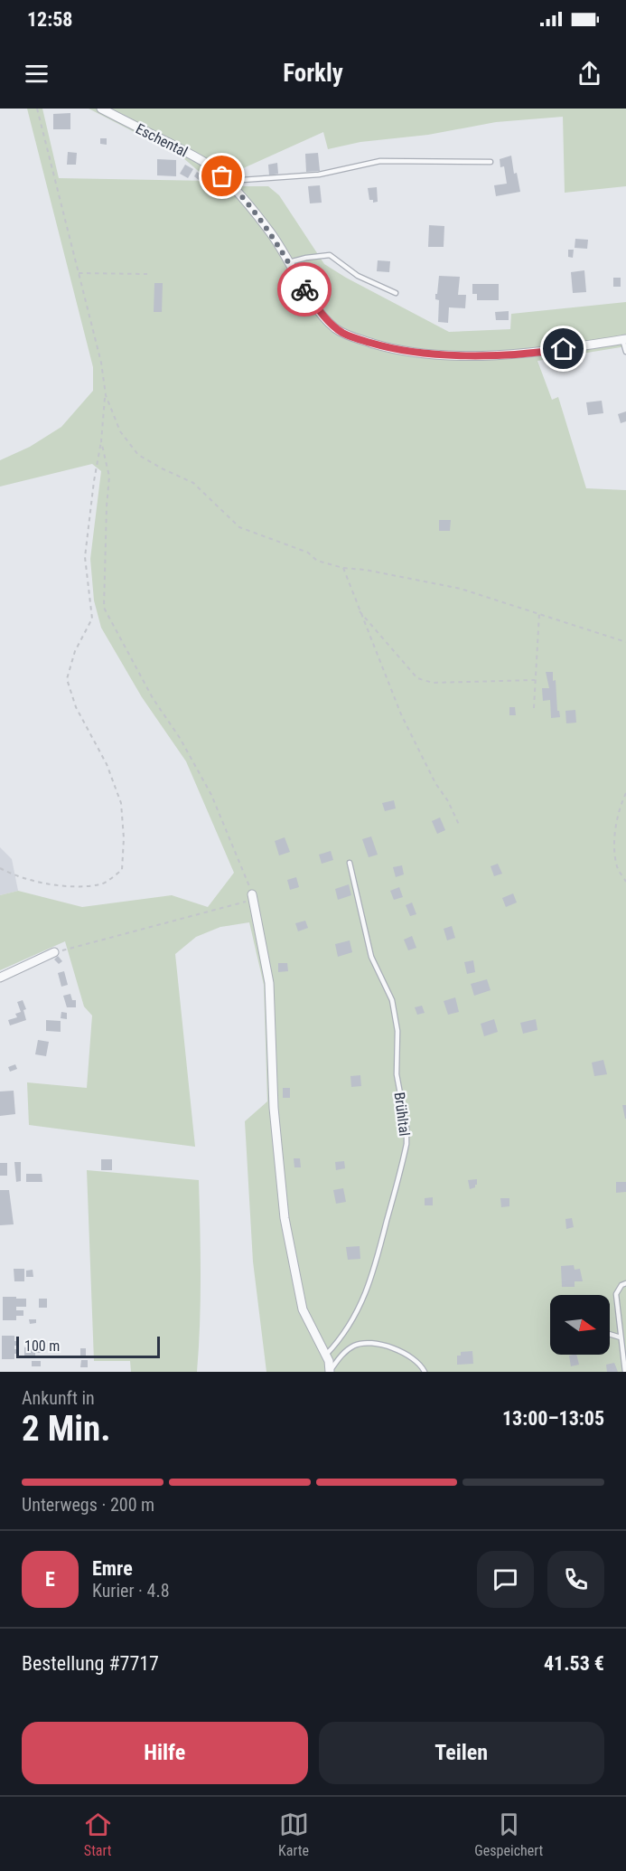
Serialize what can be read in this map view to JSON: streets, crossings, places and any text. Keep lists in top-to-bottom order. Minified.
{"streets":{"street":["Eschental"],"lane":["Brühltal"]},"scale_bar":"100 m","north":"right","page":{"status":"12:58","header":"Forkly","scale":"100 m","heading":["2 Min.","Ankunft in","13:00–13:05"],"panel":["Emre","Kurier · 4.8","Bestellung #7717","41.53 €"],"bar":"Unterwegs · 200 m","round":"E","buttons":["Hilfe","Teilen"],"tabs":["Start","Karte","Gespeichert"]}}
